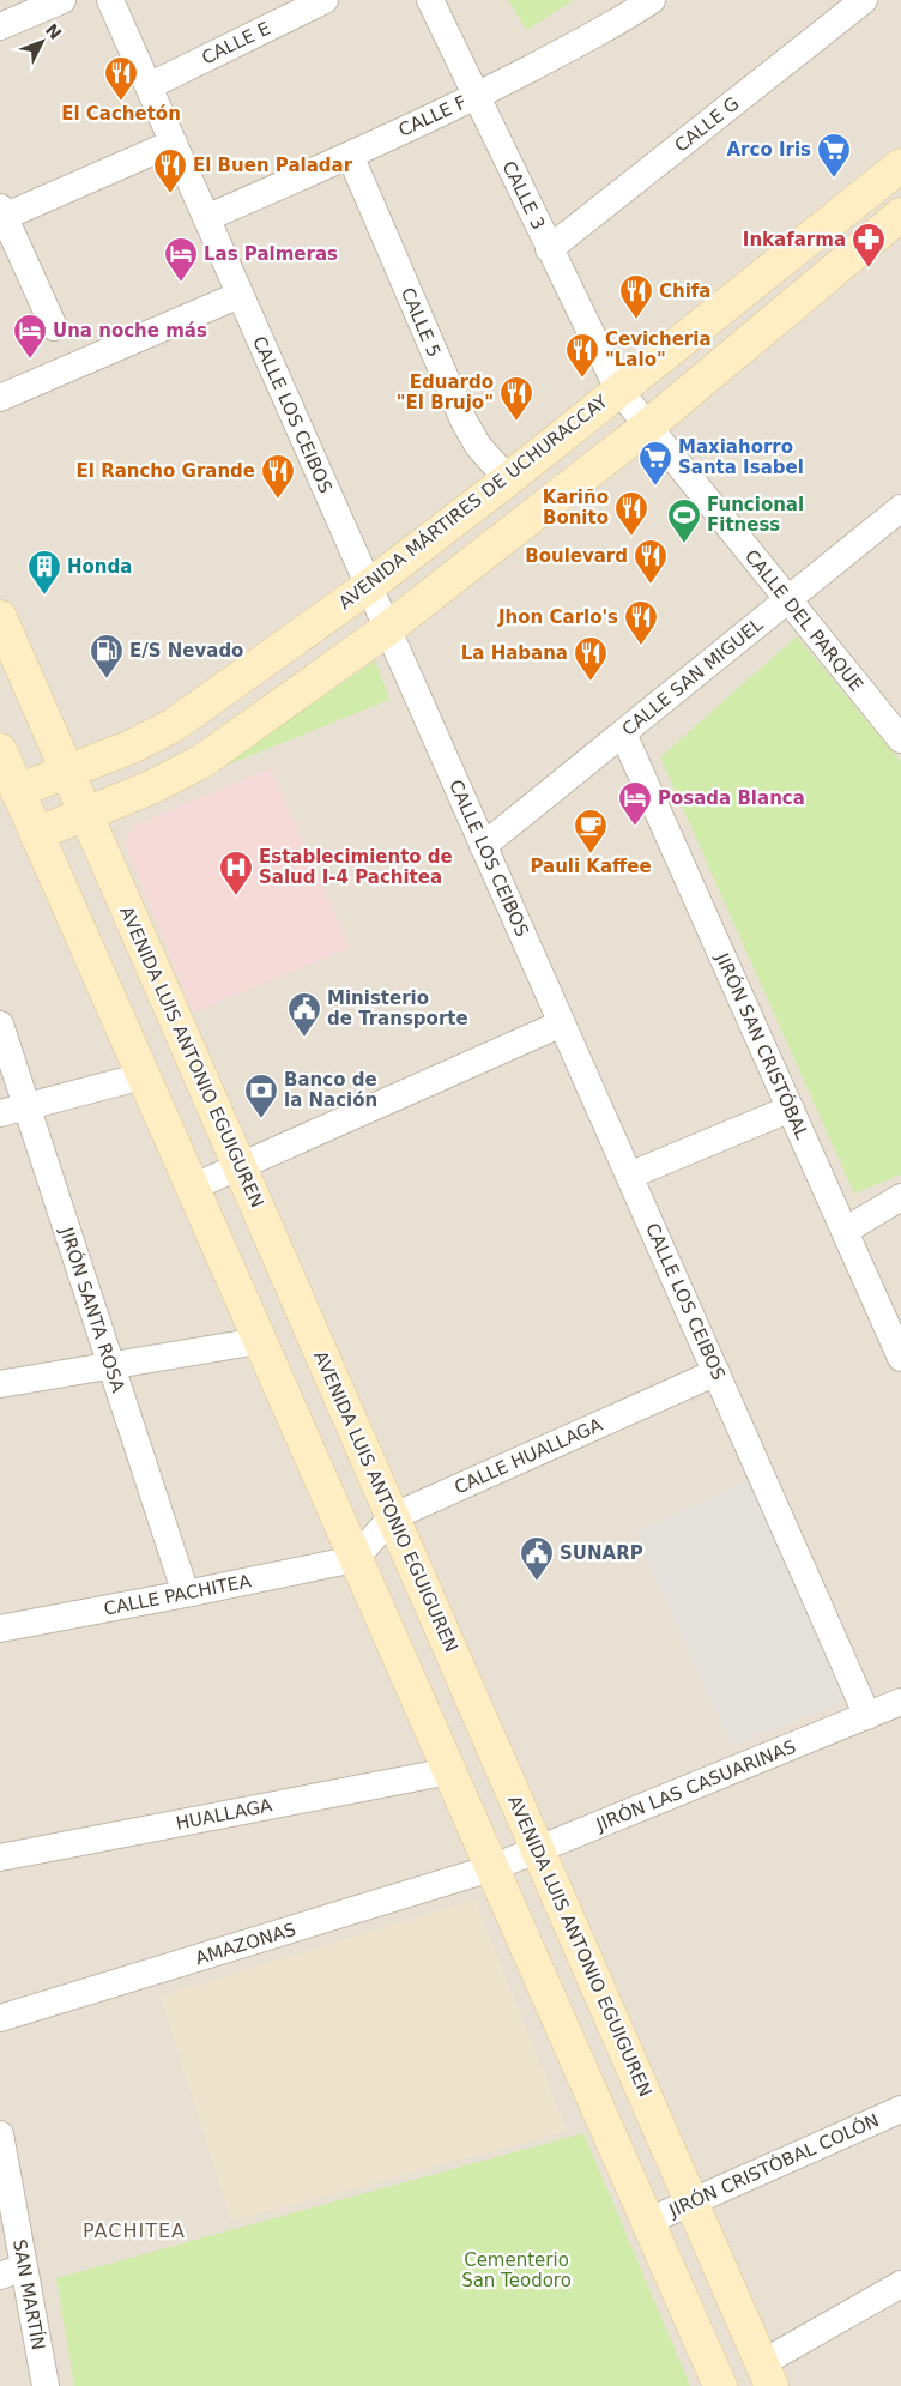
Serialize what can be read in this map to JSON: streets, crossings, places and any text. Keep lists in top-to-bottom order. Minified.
{"streets":{"main road":["AVENIDA MÁRTIRES DE UCHURACCAY","AVENIDA LUIS ANTONIO EGUIGUREN"],"street":["CALLE E","CALLE F","CALLE G","CALLE 3","CALLE 5","CALLE LOS CEIBOS","CALLE DEL PARQUE","CALLE SAN MIGUEL","JIRÓN SAN CRISTÓBAL","JIRÓN SANTA ROSA","CALLE HUALLAGA","CALLE PACHITEA","JIRÓN LAS CASUARINAS","HUALLAGA","AMAZONAS","JIRÓN CRISTÓBAL COLÓN","SAN MARTÍN"]},"crossings":[["CALLE E","CALLE LOS CEIBOS"],["CALLE F","CALLE 3"],["CALLE F","CALLE 5"],["CALLE F","CALLE LOS CEIBOS"],["CALLE G","CALLE 3"],["CALLE 3","AVENIDA MÁRTIRES DE UCHURACCAY"],["CALLE 3","CALLE DEL PARQUE"],["CALLE 5","AVENIDA MÁRTIRES DE UCHURACCAY"],["CALLE LOS CEIBOS","AVENIDA MÁRTIRES DE UCHURACCAY"],["CALLE LOS CEIBOS","CALLE SAN MIGUEL"],["CALLE LOS CEIBOS","CALLE HUALLAGA"],["CALLE LOS CEIBOS","JIRÓN LAS CASUARINAS"],["AVENIDA MÁRTIRES DE UCHURACCAY","CALLE DEL PARQUE"],["AVENIDA MÁRTIRES DE UCHURACCAY","AVENIDA LUIS ANTONIO EGUIGUREN"],["CALLE DEL PARQUE","CALLE SAN MIGUEL"],["CALLE SAN MIGUEL","JIRÓN SAN CRISTÓBAL"],["AVENIDA LUIS ANTONIO EGUIGUREN","CALLE HUALLAGA"],["AVENIDA LUIS ANTONIO EGUIGUREN","JIRÓN LAS CASUARINAS"],["AVENIDA LUIS ANTONIO EGUIGUREN","JIRÓN CRISTÓBAL COLÓN"],["JIRÓN SANTA ROSA","CALLE PACHITEA"],["CALLE HUALLAGA","CALLE PACHITEA"],["JIRÓN LAS CASUARINAS","AMAZONAS"]],"districts":["PACHITEA"],"parks":["Cementerio San Teodoro"],"places":{"restaurant":["El Cachetón","El Buen Paladar","Chifa","Cevicheria \"Lalo\"","Eduardo \"El Brujo\"","El Rancho Grande","Kariño Bonito","Boulevard","Jhon Carlo's","La Habana"],"supermarket":["Arco Iris","Maxiahorro Santa Isabel"],"pharmacy":["Inkafarma"],"hotel":["Las Palmeras","Una noche más","Posada Blanca"],"sports":["Funcional Fitness"],"building":["Honda"],"fuel station":["E/S Nevado"],"cafe":["Pauli Kaffee"],"hospital":["Establecimiento de Salud I-4 Pachitea"],"public building":["Ministerio de Transporte","SUNARP"],"bank":["Banco de la Nación"]},"north":"top right"}
